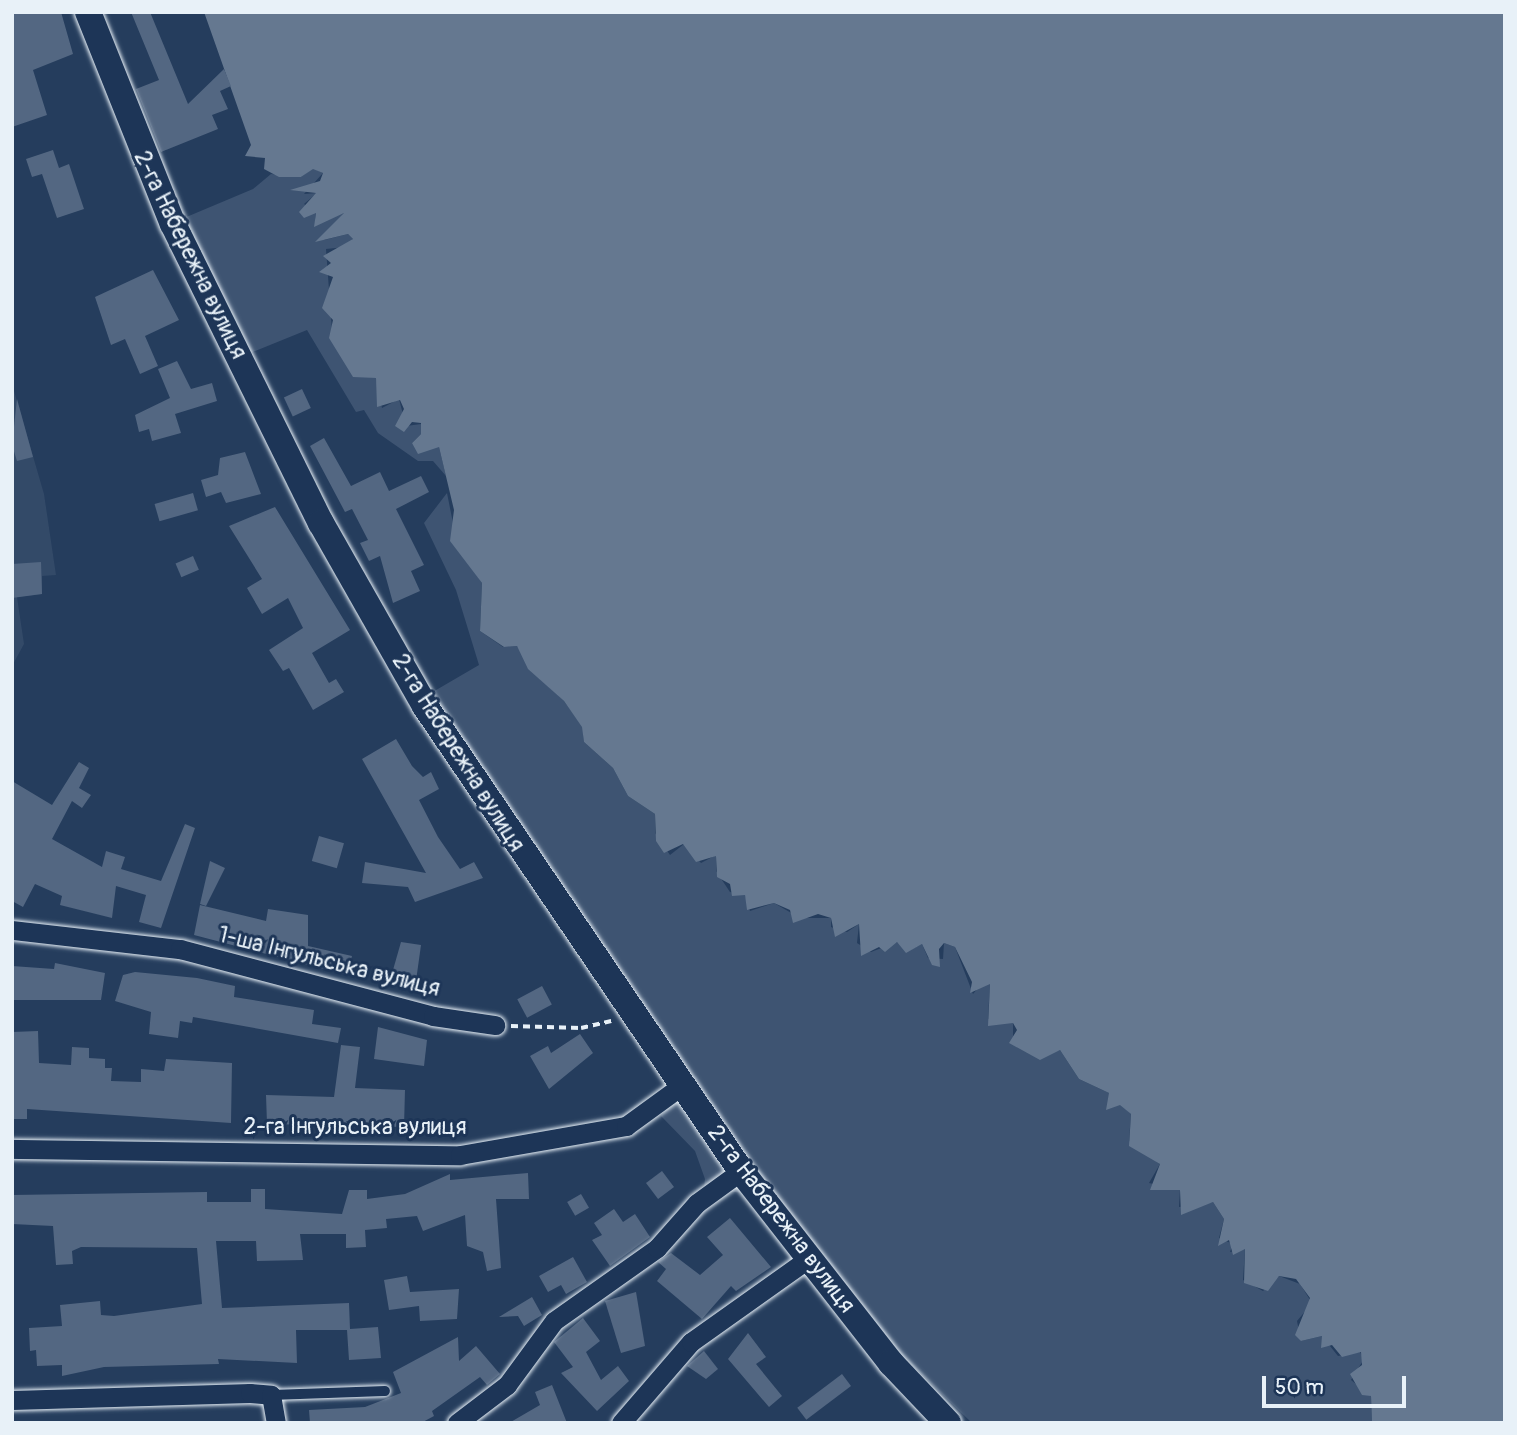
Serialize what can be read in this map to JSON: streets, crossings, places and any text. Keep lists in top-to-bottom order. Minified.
{"streets":{"main road":["2-га Набережна вулиця"],"street":["1-ша Інгульська вулиця","2-га Інгульська вулиця"]},"crossings":[["2-га Набережна вулиця","2-га Інгульська вулиця"]],"scale_bar":"50 m"}
